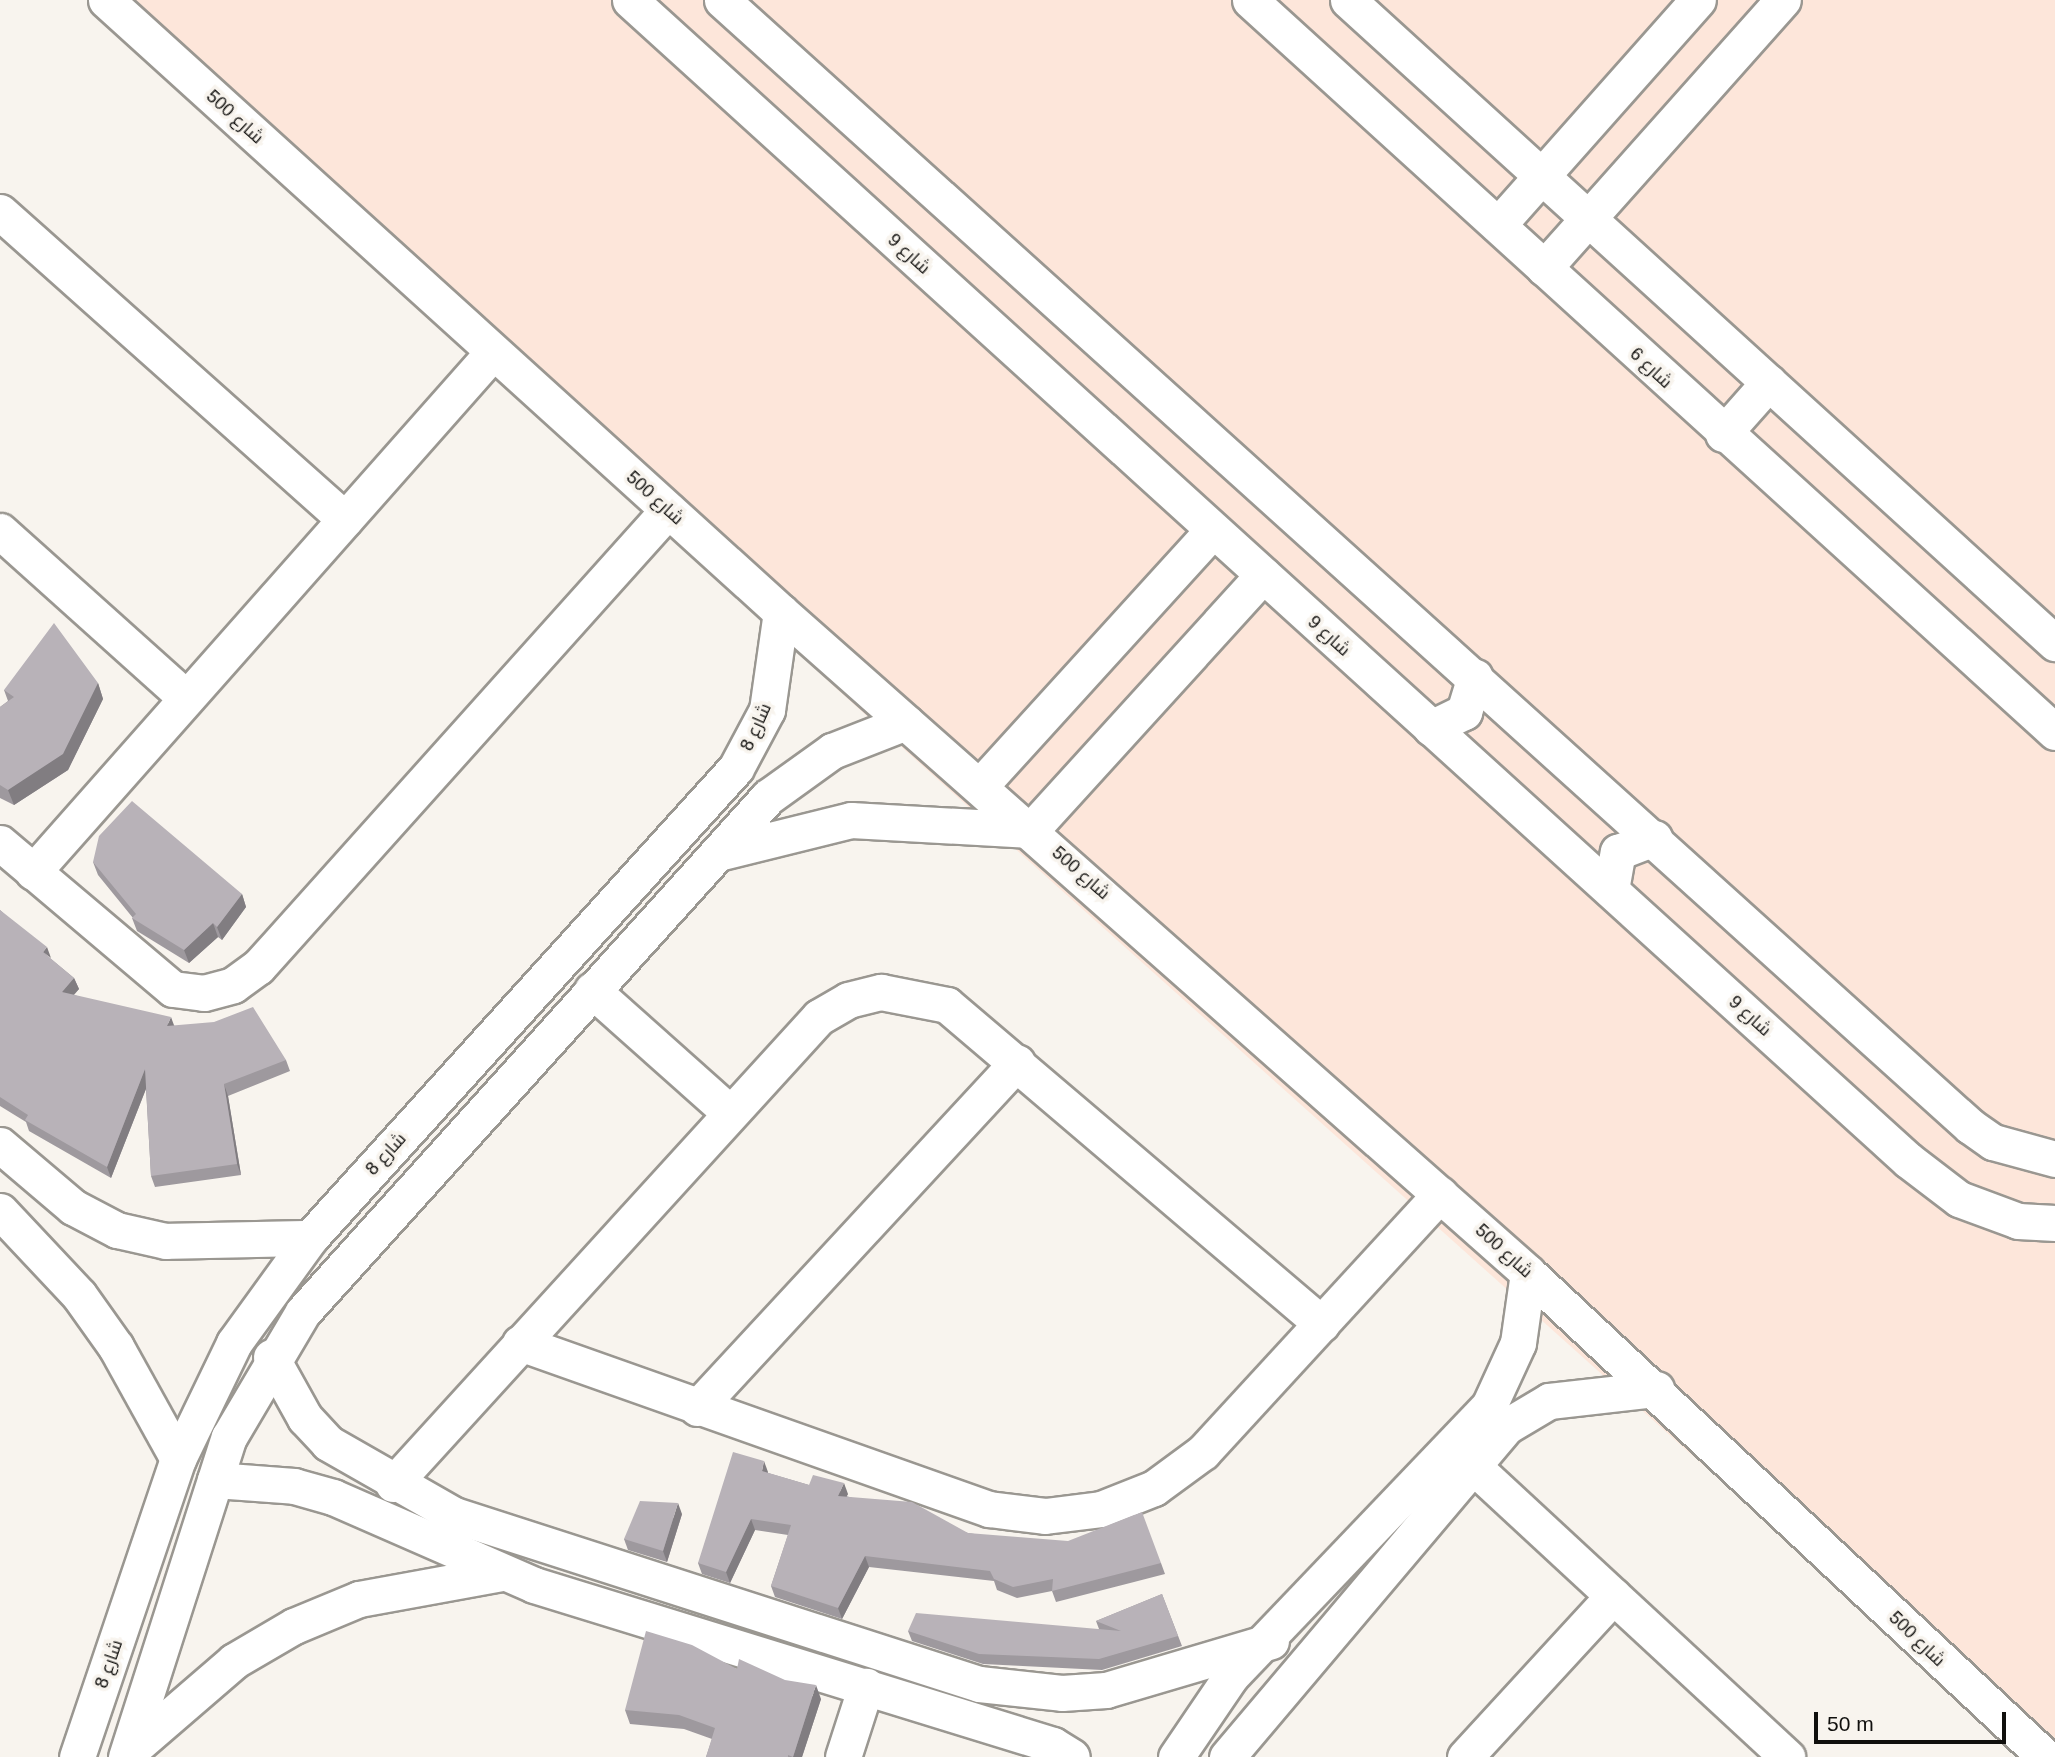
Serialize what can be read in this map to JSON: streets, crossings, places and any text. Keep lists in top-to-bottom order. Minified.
{"streets":{"street":["شارع 500","شارع 9","شارع 6","شارع 8"]},"crossings":[["شارع 500","شارع 8"]],"scale_bar":"50 m"}
